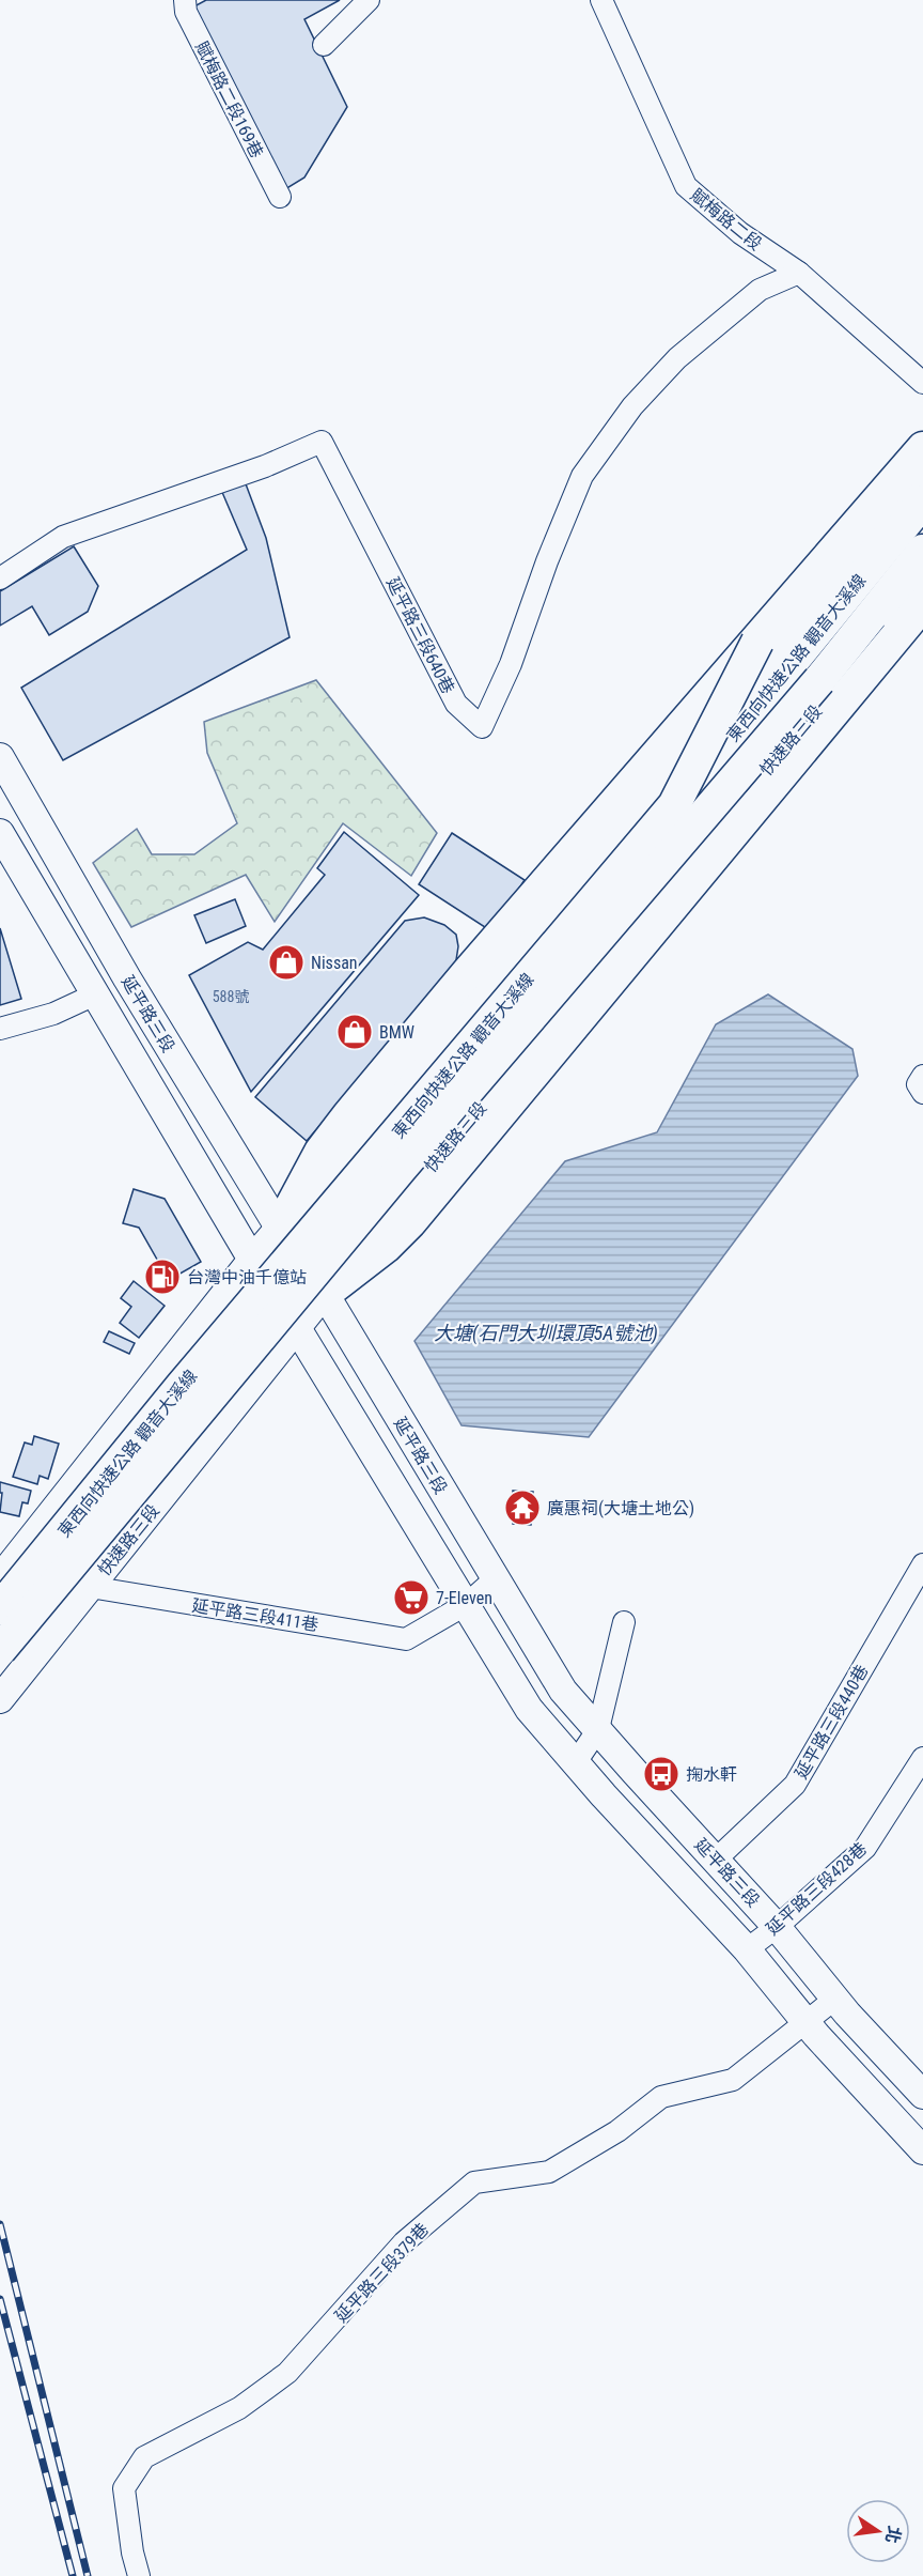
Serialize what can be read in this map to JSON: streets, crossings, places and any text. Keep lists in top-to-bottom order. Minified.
{"streets":{"highway":["東西向快速公路 觀音大溪線"],"main road":["快速路三段","延平路三段"],"street":["賦梅路二段169巷","賦梅路二段","延平路三段640巷","延平路三段411巷","延平路三段440巷","延平路三段428巷","延平路三段379巷"]},"crossings":[["賦梅路二段","延平路三段640巷"],["快速路三段","延平路三段"],["快速路三段","延平路三段411巷"],["延平路三段","延平路三段411巷"],["延平路三段","延平路三段440巷"],["延平路三段","延平路三段428巷"],["延平路三段","延平路三段379巷"]],"water":["大塘(石門大圳環頂5A號池)"],"places":{"shop":["Nissan","BMW"],"fuel station":["台灣中油千億站"],"temple":["廣惠祠(大塘土地公)"],"supermarket":["7-Eleven"],"bus stop":["掬水軒"]},"house_numbers":["588號"],"north":"right"}
